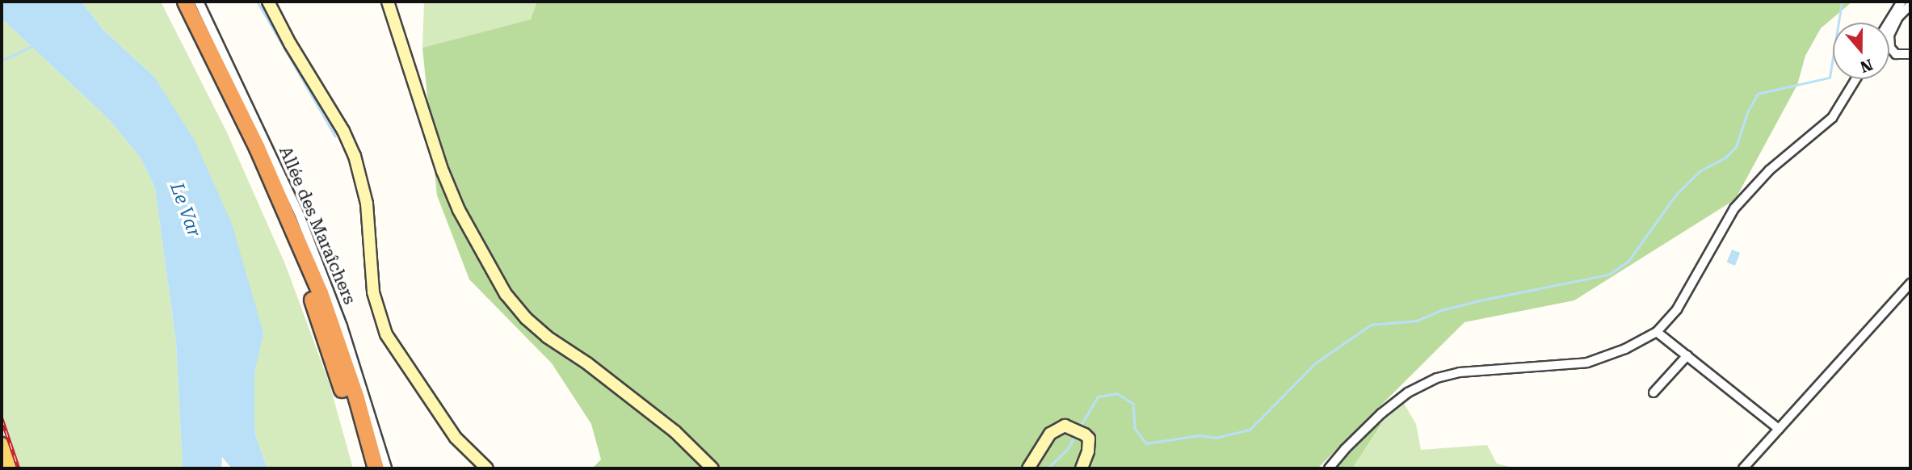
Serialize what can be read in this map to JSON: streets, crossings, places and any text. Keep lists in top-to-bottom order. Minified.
{"streets":{"street":["Allée des Maraîchers"]},"water":["Le Var"],"north":"bottom"}
